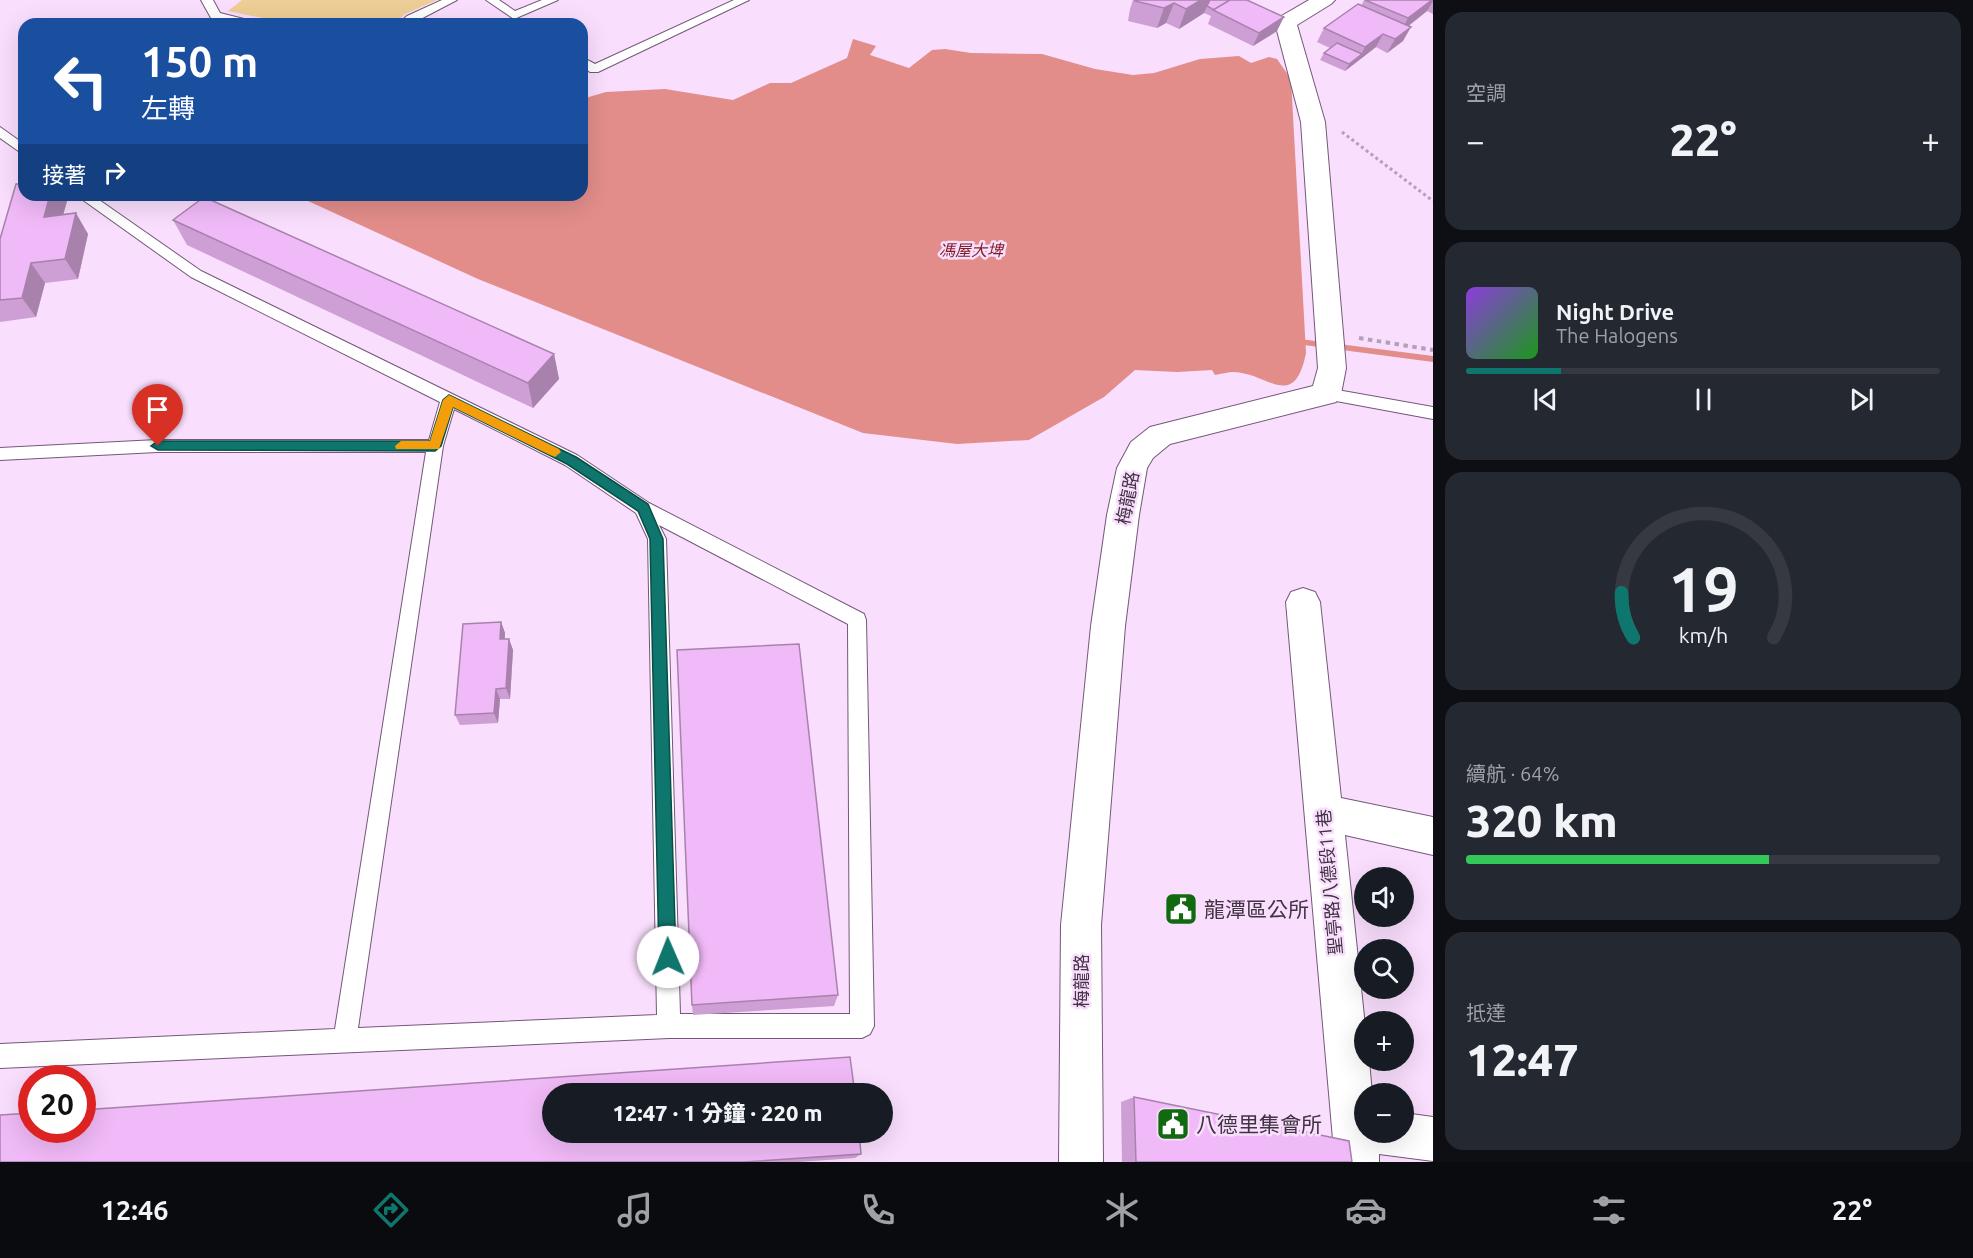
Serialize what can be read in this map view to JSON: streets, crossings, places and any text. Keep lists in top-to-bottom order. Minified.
{"streets":{"street":["梅龍路","聖亭路八德段11巷"]},"water":["馮屋大埤"],"places":{"public building":["龍潭區公所","八德里集會所"]},"page":{"tile":["空調",["續航 · 64%","320 km"],["抵達","12:47"]],"turn":["150 m","左轉"],"heat":["−","22°","+"],"then":"接著","song":["Night Drive","The Halogens"],"map_buttons":["+","−"],"limit":"20","trip":"12:47 · 1 分鐘 · 220 m","tabs":["12:46","22°"],"gauge":["19","km/h"]}}
